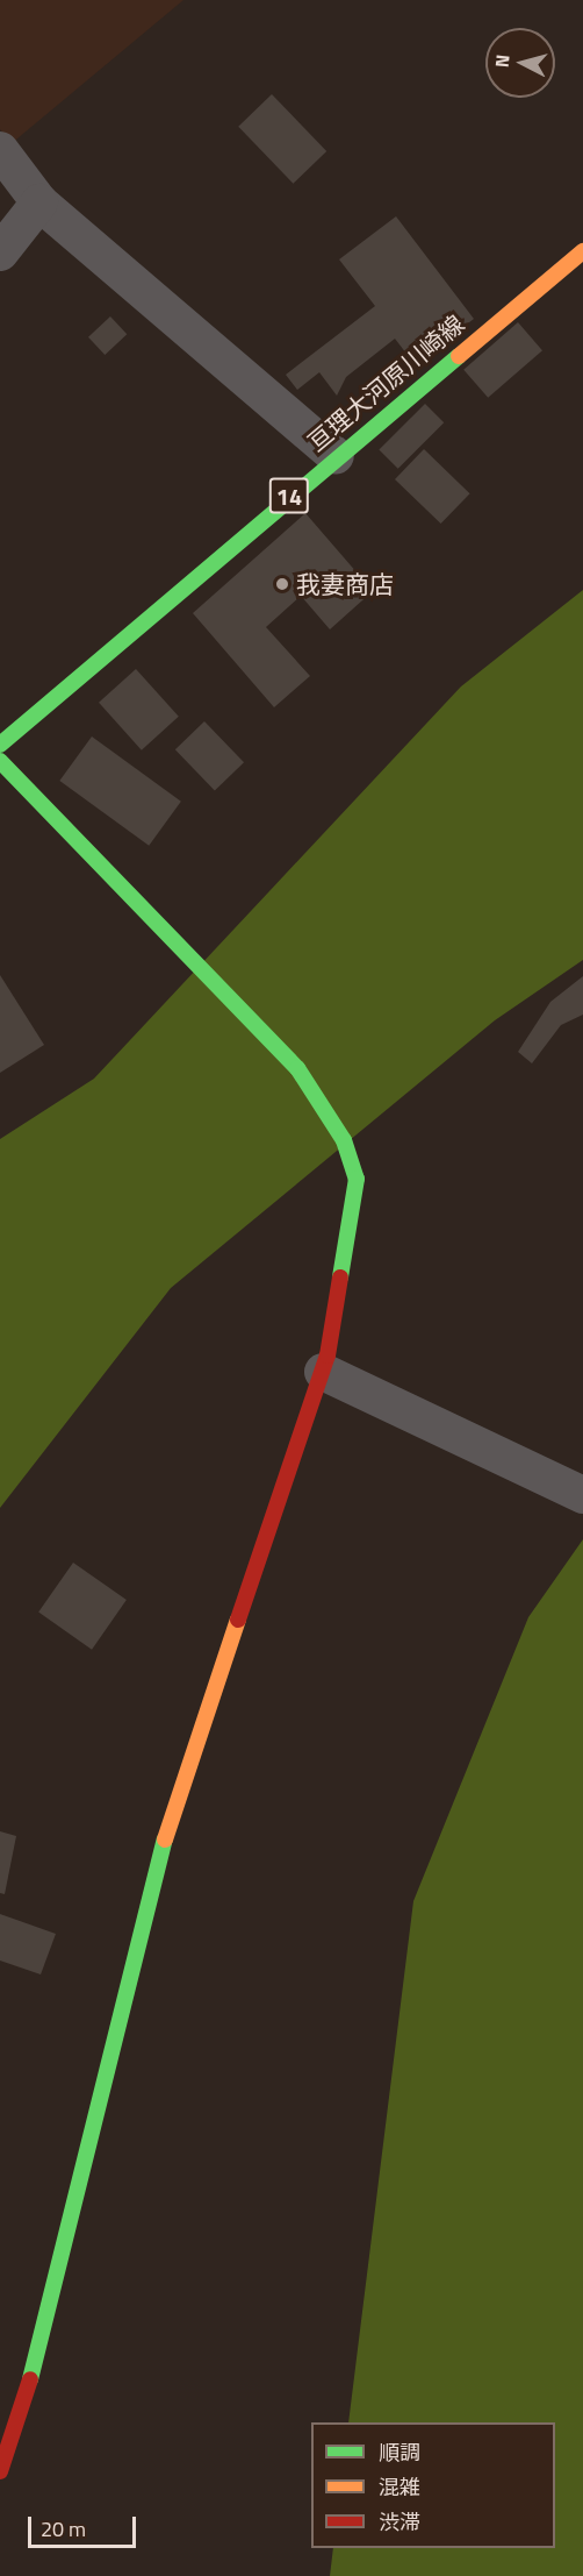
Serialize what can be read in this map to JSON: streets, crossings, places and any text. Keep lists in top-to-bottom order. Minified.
{"streets":{"street":["亘理大河原川崎線","14"]},"places":["我妻商店"],"legend":["順調","混雑","渋滞"],"scale_bar":"20 m","north":"left"}
